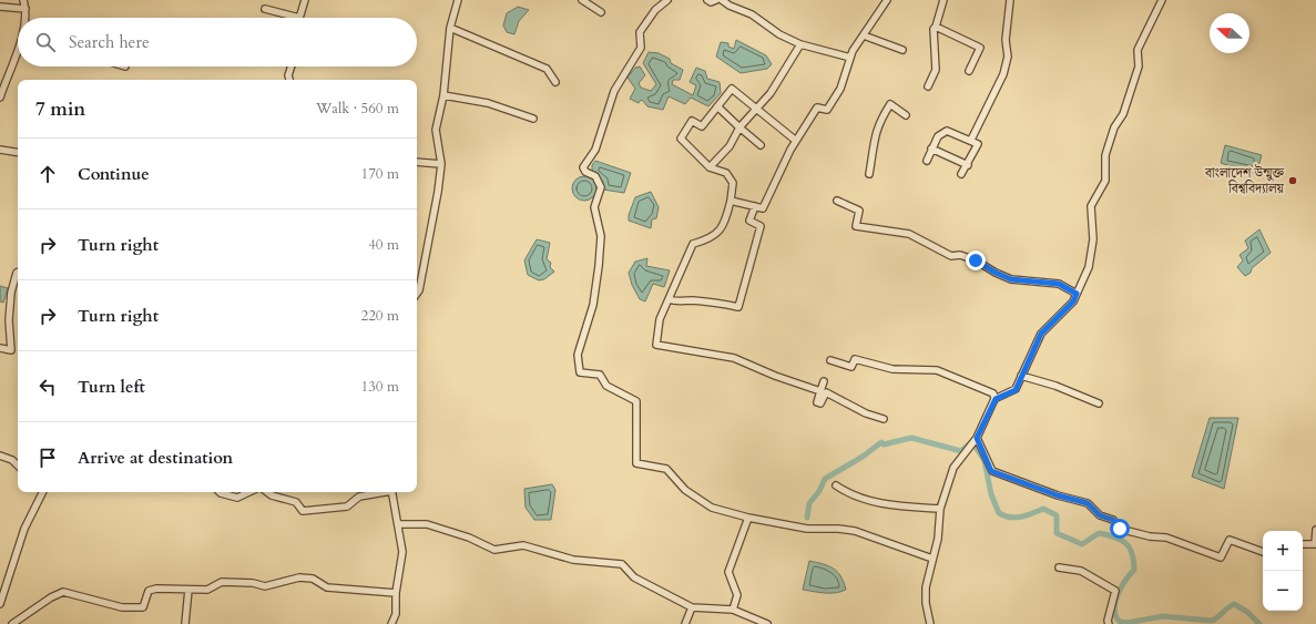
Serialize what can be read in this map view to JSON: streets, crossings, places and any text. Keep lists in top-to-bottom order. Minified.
{"places":["বাংলাদেশ উন্মুক্ত বিশ্ববিদ্যালয়"],"north":"left","page":{"search":"Search here","heading":["7 min","Walk · 560 m"],"list":[["Continue","170 m"],["Turn right","40 m"],["Turn right","220 m"],["Turn left","130 m"],"Arrive at destination"],"map_buttons":["+","−"]}}
